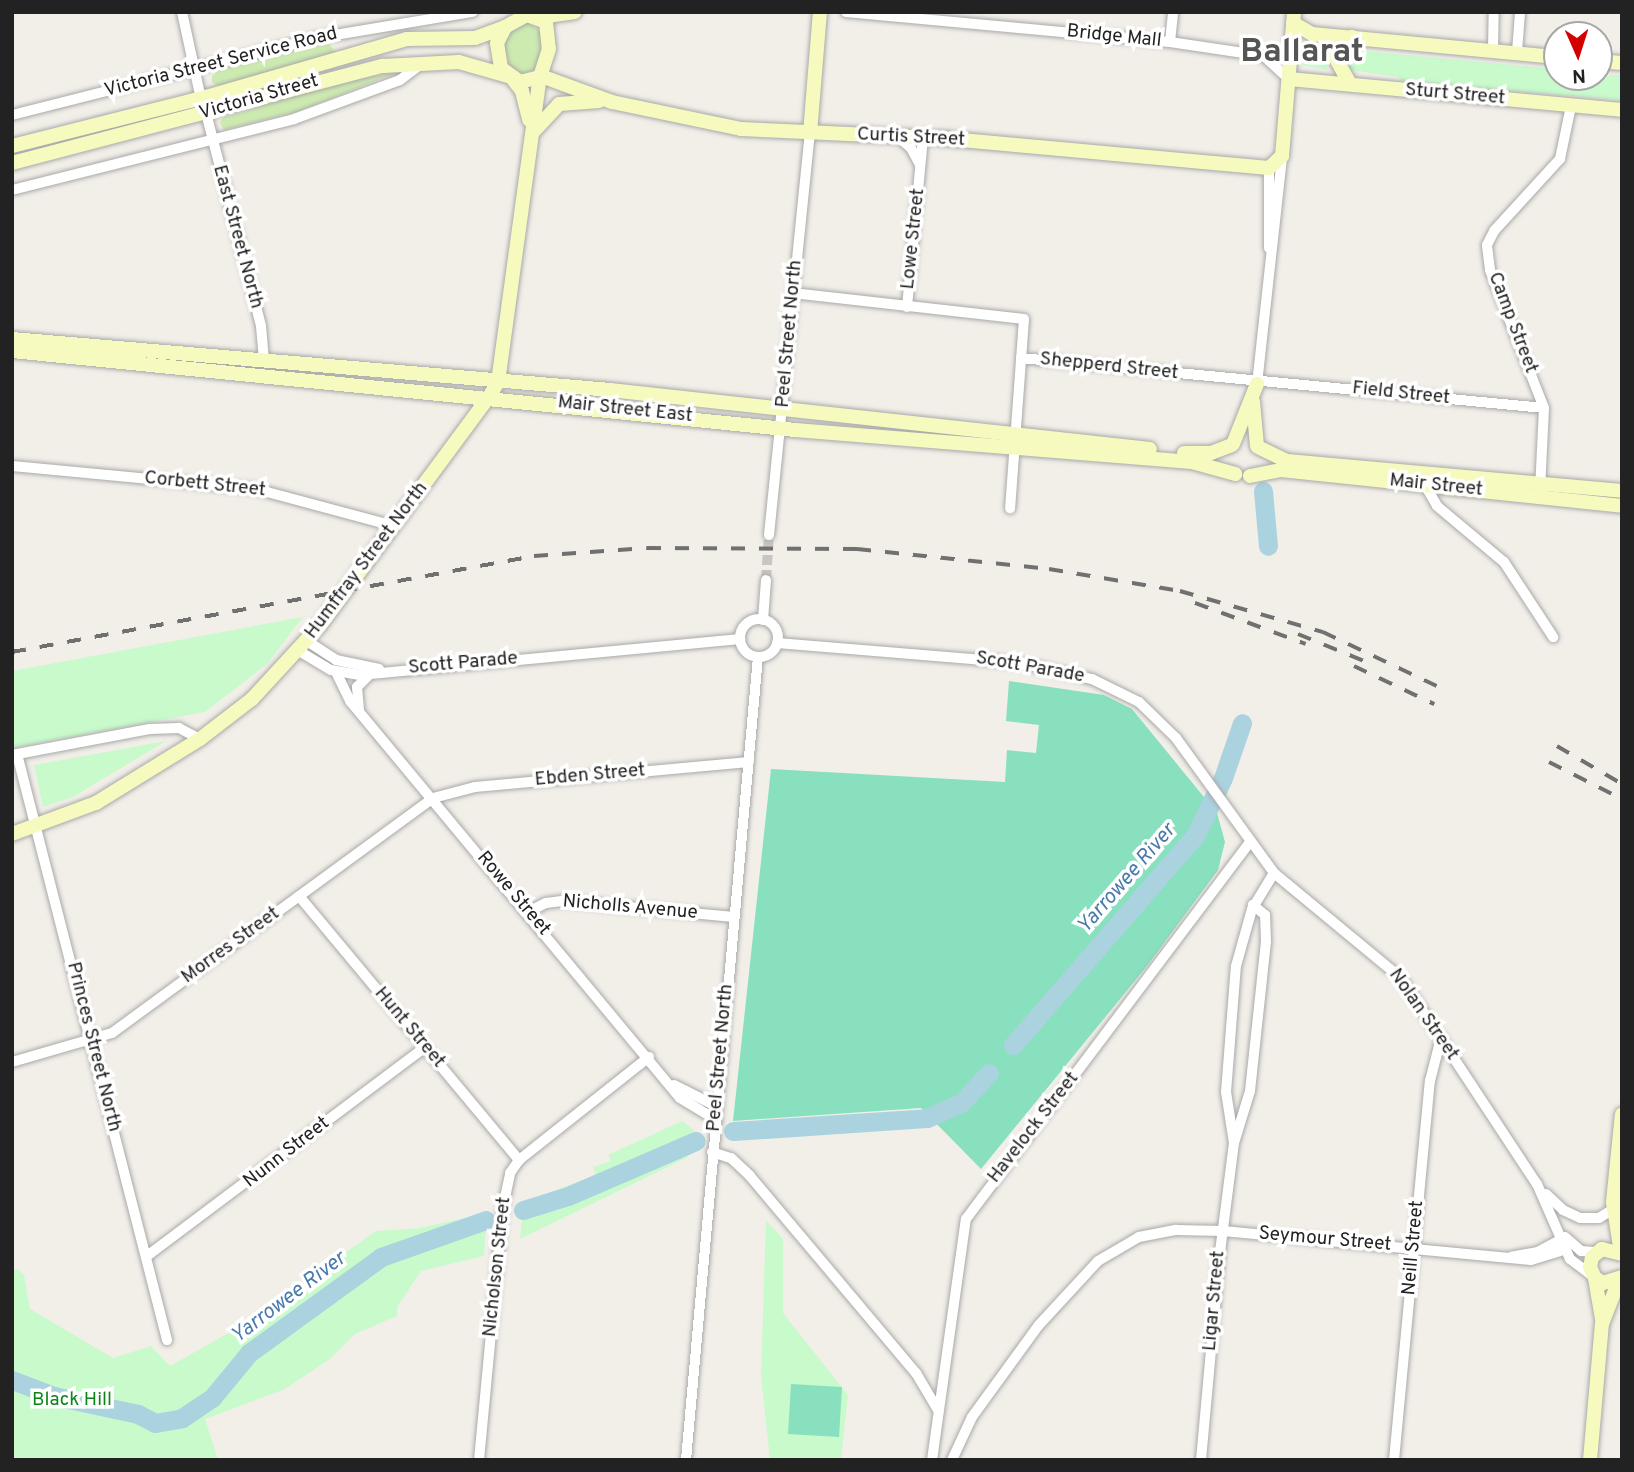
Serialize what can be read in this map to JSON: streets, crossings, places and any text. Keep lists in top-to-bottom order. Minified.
{"streets":{"street":["Bridge Mall","Victoria Street Service Road","Sturt Street","Victoria Street","Curtis Street","East Street North","Lowe Street","Camp Street","Peel Street North","Shepperd Street","Field Street","Mair Street East","Corbett Street","Mair Street","Humffray Street North","Scott Parade","Ebden Street","Rowe Street","Nicholls Avenue","Morres Street","Nolan Street","Hunt Street","Princes Street North","Havelock Street","Nunn Street","Seymour Street","Neill Street","Nicholson Street","Ligar Street"]},"crossings":[["Bridge Mall","Sturt Street"],["Victoria Street Service Road","East Street North"],["Sturt Street","Camp Street"],["Victoria Street","Curtis Street"],["Victoria Street","East Street North"],["Victoria Street","Humffray Street North"],["Curtis Street","Lowe Street"],["Curtis Street","Peel Street North"],["Curtis Street","Humffray Street North"],["East Street North","Mair Street East"],["Lowe Street","Shepperd Street"],["Camp Street","Field Street"],["Camp Street","Mair Street"],["Peel Street North","Shepperd Street"],["Peel Street North","Mair Street East"],["Peel Street North","Scott Parade"],["Peel Street North","Ebden Street"],["Peel Street North","Rowe Street"],["Peel Street North","Nicholls Avenue"],["Shepperd Street","Field Street"],["Mair Street East","Mair Street"],["Mair Street East","Humffray Street North"],["Corbett Street","Humffray Street North"],["Humffray Street North","Scott Parade"],["Humffray Street North","Princes Street North"],["Scott Parade","Rowe Street"],["Scott Parade","Nolan Street"],["Scott Parade","Havelock Street"],["Ebden Street","Rowe Street"],["Ebden Street","Morres Street"],["Rowe Street","Nicholls Avenue"],["Rowe Street","Morres Street"],["Rowe Street","Nicholson Street"],["Morres Street","Hunt Street"],["Morres Street","Princes Street North"],["Nolan Street","Havelock Street"],["Nolan Street","Seymour Street"],["Nolan Street","Neill Street"],["Nolan Street","Ligar Street"],["Hunt Street","Nunn Street"],["Hunt Street","Nicholson Street"],["Princes Street North","Nunn Street"],["Seymour Street","Neill Street"],["Seymour Street","Ligar Street"]],"districts":["Ballarat"],"water":["Yarrowee River"],"parks":["Black Hill"],"north":"bottom"}
